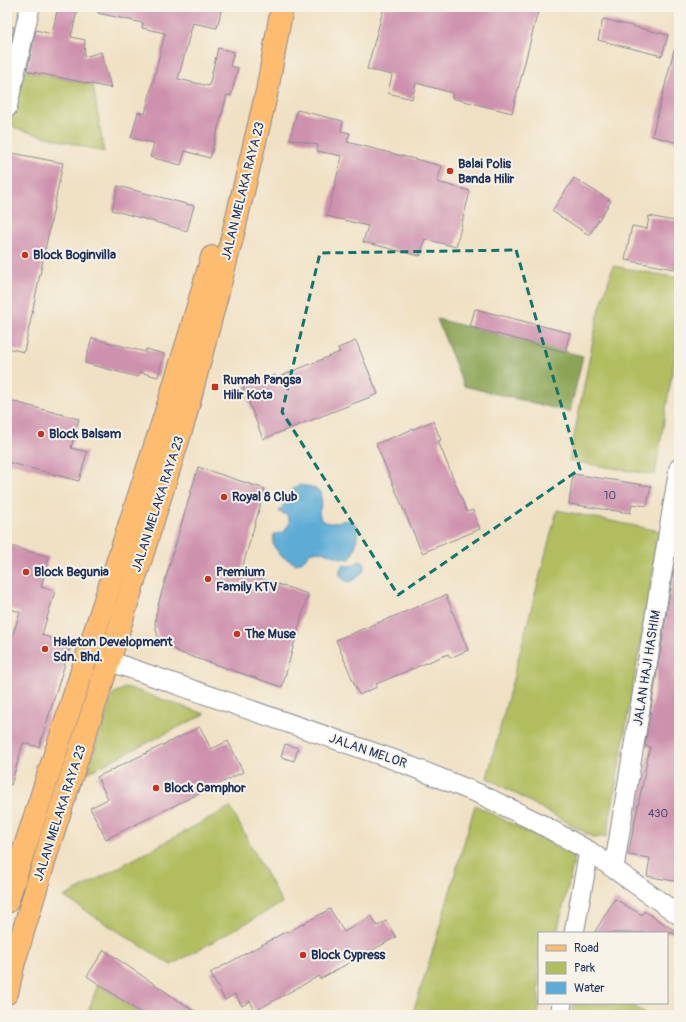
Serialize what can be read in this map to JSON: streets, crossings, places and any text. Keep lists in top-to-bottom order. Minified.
{"streets":{"main road":["JALAN MELAKA RAYA 23"],"street":["JALAN HAJI HASHIM","JALAN MELOR"]},"crossings":[["JALAN MELAKA RAYA 23","JALAN MELOR"],["JALAN HAJI HASHIM","JALAN MELOR"]],"places":{"other":["Balai Polis Banda Hilir","Block Boginvilla","Block Balsam","Royal 8 Club","Block Begunia","Premium Family KTV","The Muse","Haleton Development Sdn. Bhd.","Block Camphor","Block Cypress"],"transit":["Rumah Pangsa Hilir Kota"]},"house_numbers":["10","430"],"legend":["Road","Park","Water"]}
